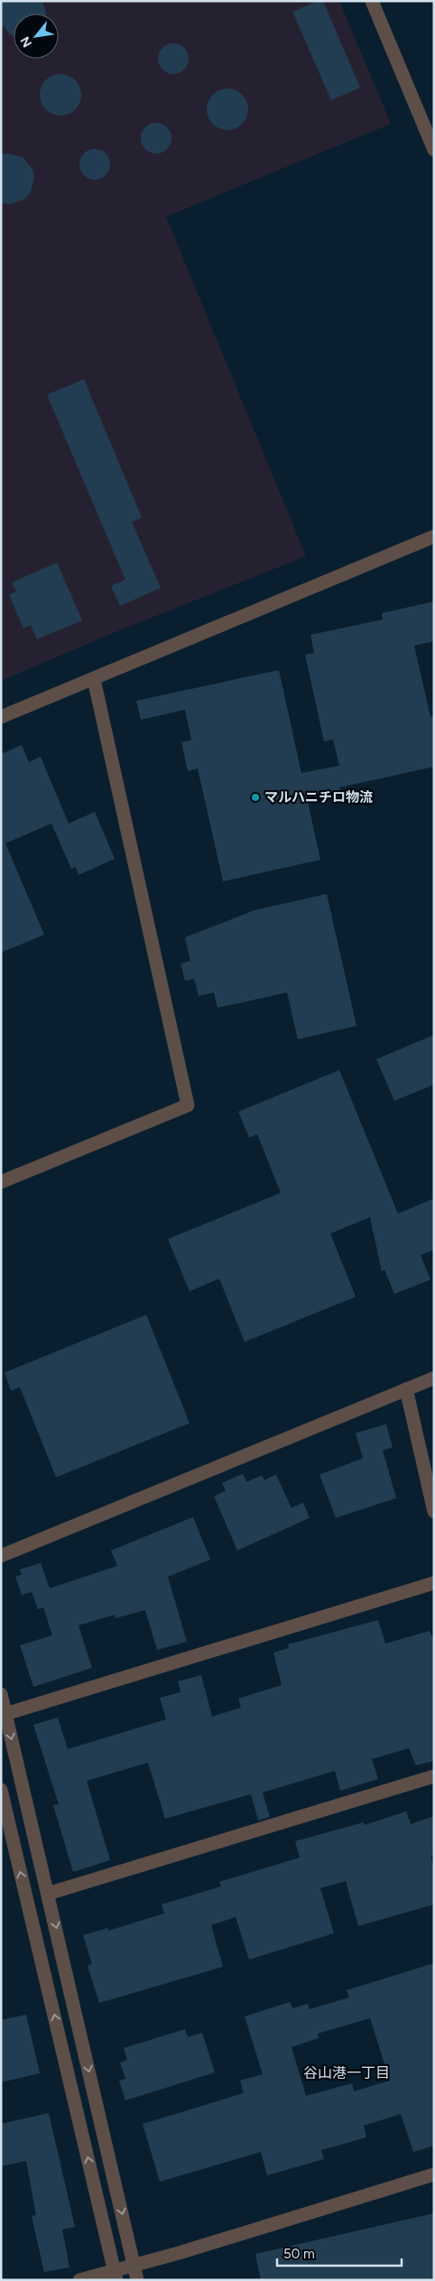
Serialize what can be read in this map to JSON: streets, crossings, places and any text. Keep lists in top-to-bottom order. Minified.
{"districts":["谷山港一丁目"],"places":["マルハニチロ物流"],"scale_bar":"50 m","north":"bottom left"}
